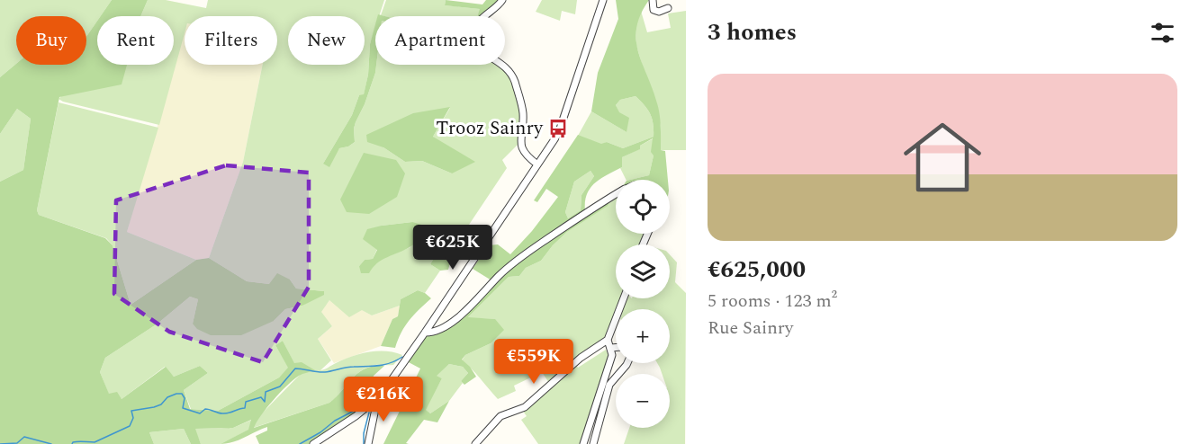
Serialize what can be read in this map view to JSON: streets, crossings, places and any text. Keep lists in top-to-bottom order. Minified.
{"places":{"bus stop":["Trooz Sainry"]},"page":{"heading":"3 homes","chip":["Buy","Rent","Filters","New","Apartment"],"list":[{"name":"€625,000","note":"5 rooms · 123 m² · Rue Sainry"}],"map_buttons":["+","−"],"price":["€625K","€559K","€216K"]}}
